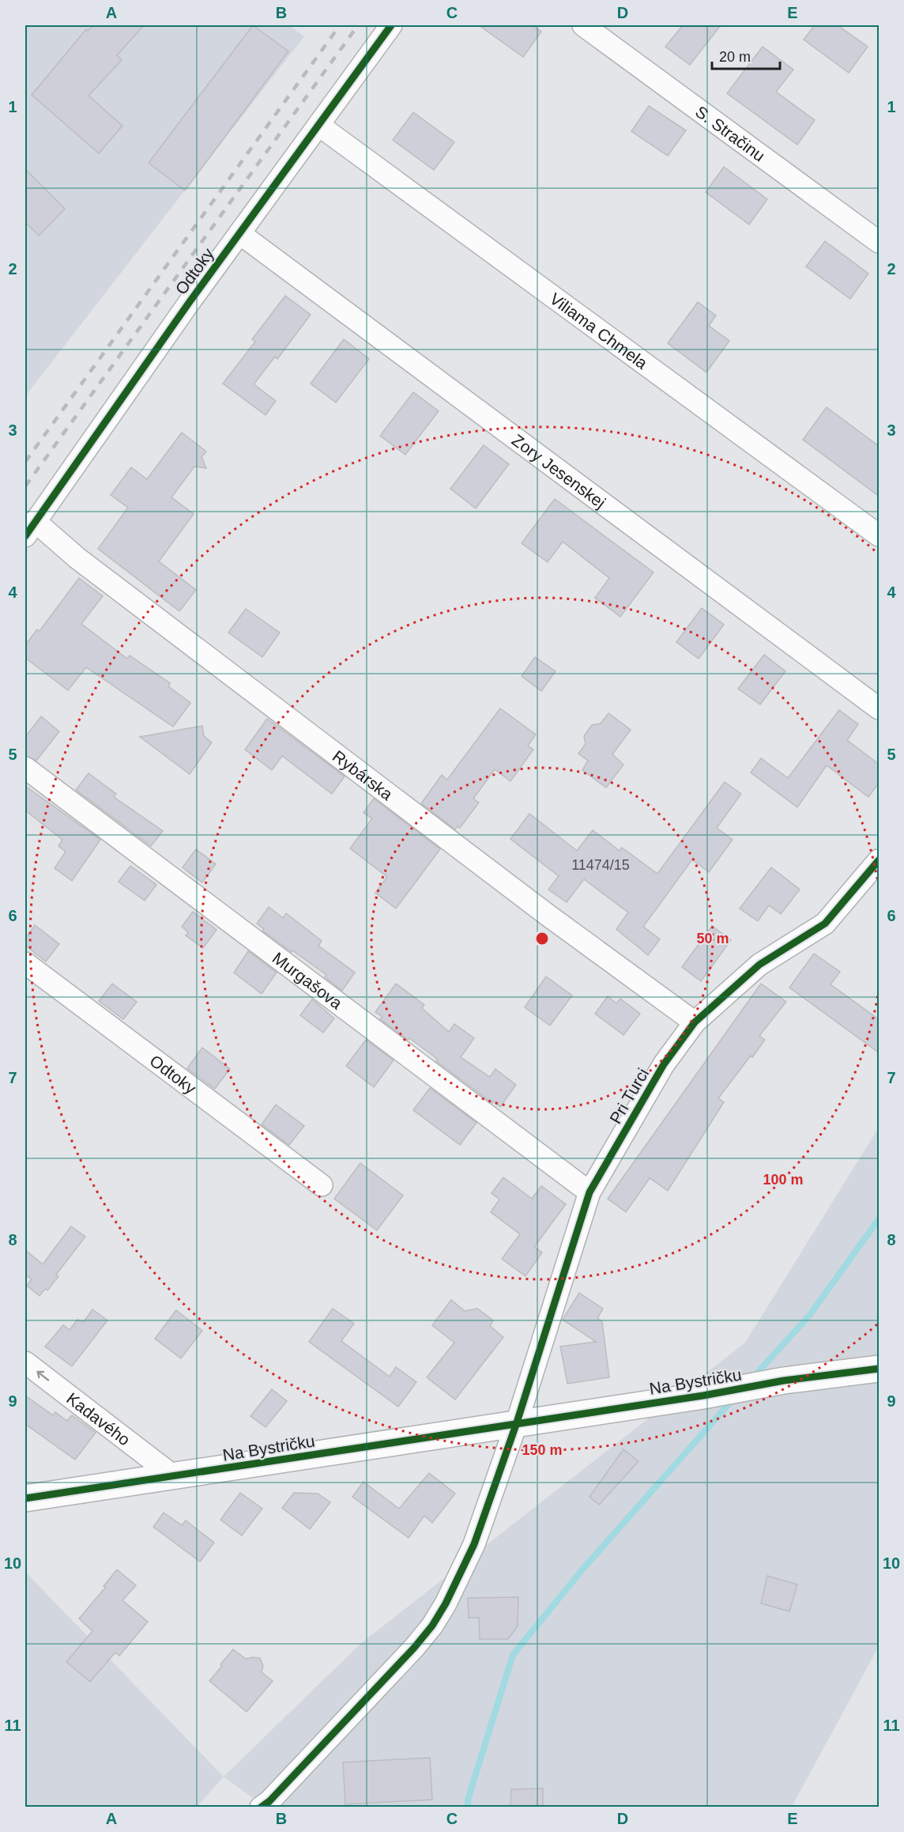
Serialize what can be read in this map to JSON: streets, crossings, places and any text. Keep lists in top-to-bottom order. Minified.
{"streets":{"street":["S. Stračinu","Odtoky","Viliama Chmela","Zory Jesenskej","Rybárska","Murgašova","Pri Turci","Na Bystričku","Kadavého"]},"crossings":[["Odtoky","Viliama Chmela"],["Odtoky","Zory Jesenskej"],["Odtoky","Rybárska"],["Rybárska","Pri Turci"],["Murgašova","Pri Turci"],["Pri Turci","Na Bystričku"],["Na Bystričku","Kadavého"]],"one_way":["Kadavého"],"house_numbers":["11474/15"],"scale_bar":"20 m","grid":{"columns":["A","B","C","D","E"],"rows":["1","2","3","4","5","6","7","8","9","10","11"]},"rings":["50 m","100 m","150 m"]}
